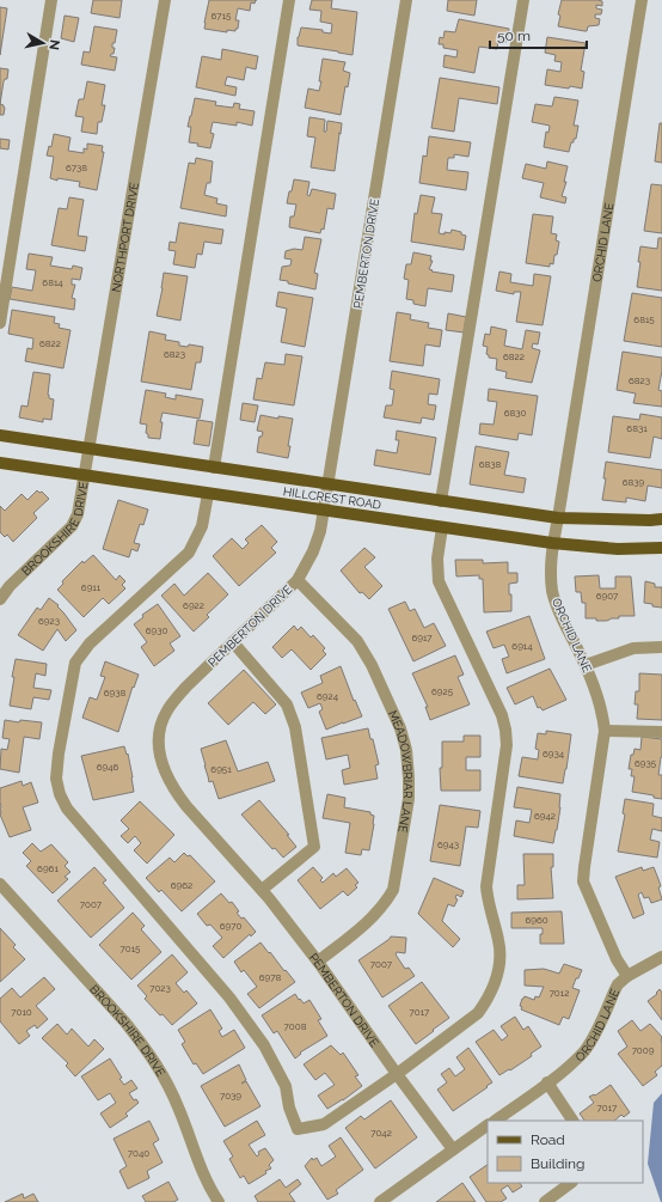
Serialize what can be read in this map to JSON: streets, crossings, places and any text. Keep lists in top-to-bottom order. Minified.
{"streets":{"main road":["HILLCREST ROAD"],"street":["NORTHPORT DRIVE","ORCHID LANE","PEMBERTON DRIVE","BROOKSHIRE DRIVE","MEADOWBRIAR LANE"]},"crossings":[["NORTHPORT DRIVE","HILLCREST ROAD"],["NORTHPORT DRIVE","BROOKSHIRE DRIVE"],["ORCHID LANE","HILLCREST ROAD"],["PEMBERTON DRIVE","HILLCREST ROAD"],["PEMBERTON DRIVE","MEADOWBRIAR LANE"],["HILLCREST ROAD","BROOKSHIRE DRIVE"]],"house_numbers":["6715","6738","6814","6815","6822","6823","6822","6823","6830","6831","6838","6839","6911","6907","6922","6923","6930","6917","6914","6925","6938","6924","6934","6935","6946","6951","6942","6943","6961","6962","7007","6960","6970","7015","7007","6978","7023","7012","7010","7017","7008","7009","7039","7017","7042","7040"],"legend":["Road","Building"],"scale_bar":"50 m","north":"right"}
